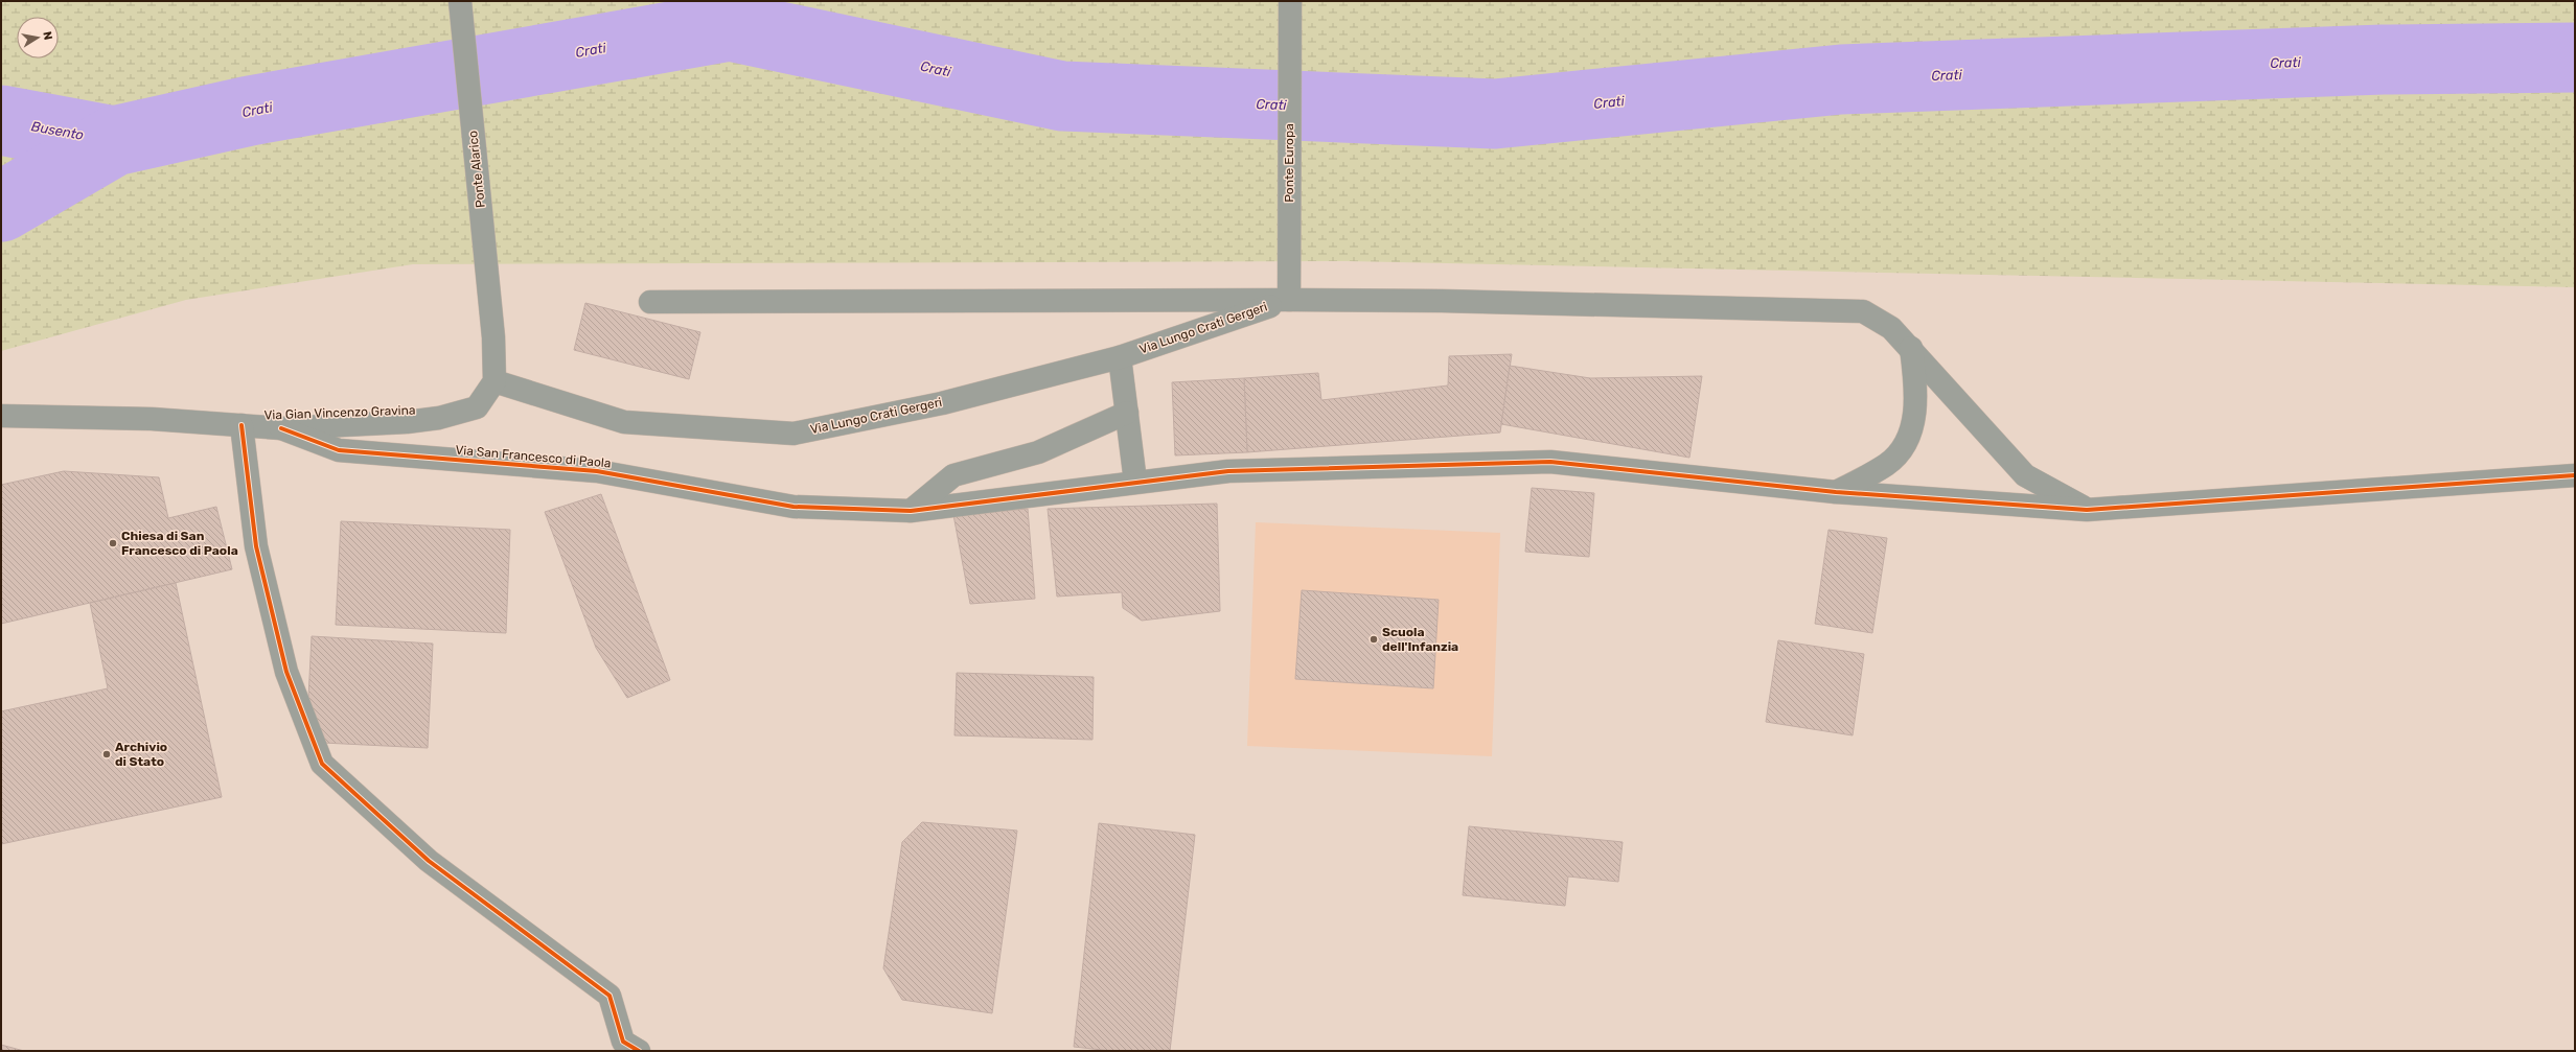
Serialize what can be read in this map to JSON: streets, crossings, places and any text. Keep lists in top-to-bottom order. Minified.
{"streets":{"street":["Ponte Europa","Ponte Alarico","Via Lungo Crati Gergeri","Via Gian Vincenzo Gravina","Via San Francesco di Paola"]},"crossings":[["Ponte Europa","Via Lungo Crati Gergeri"],["Ponte Alarico","Via Lungo Crati Gergeri"],["Ponte Alarico","Via Gian Vincenzo Gravina"],["Via Lungo Crati Gergeri","Via Gian Vincenzo Gravina"],["Via Gian Vincenzo Gravina","Via San Francesco di Paola"]],"water":["Crati","Busento"],"places":["Chiesa di San Francesco di Paola","Scuola dell'Infanzia","Archivio di Stato"],"north":"right"}
